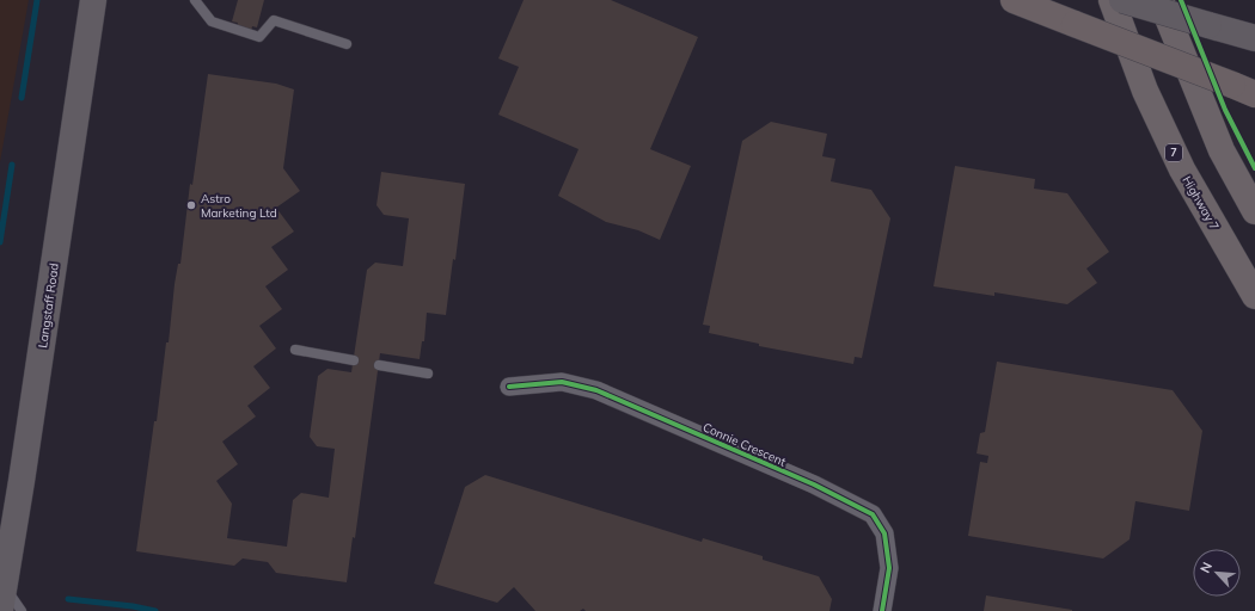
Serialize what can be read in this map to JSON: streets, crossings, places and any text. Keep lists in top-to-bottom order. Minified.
{"streets":{"main road":["7","Highway 7","Langstaff Road"],"street":["Connie Crescent"]},"places":["Astro Marketing Ltd"],"north":"top left"}
